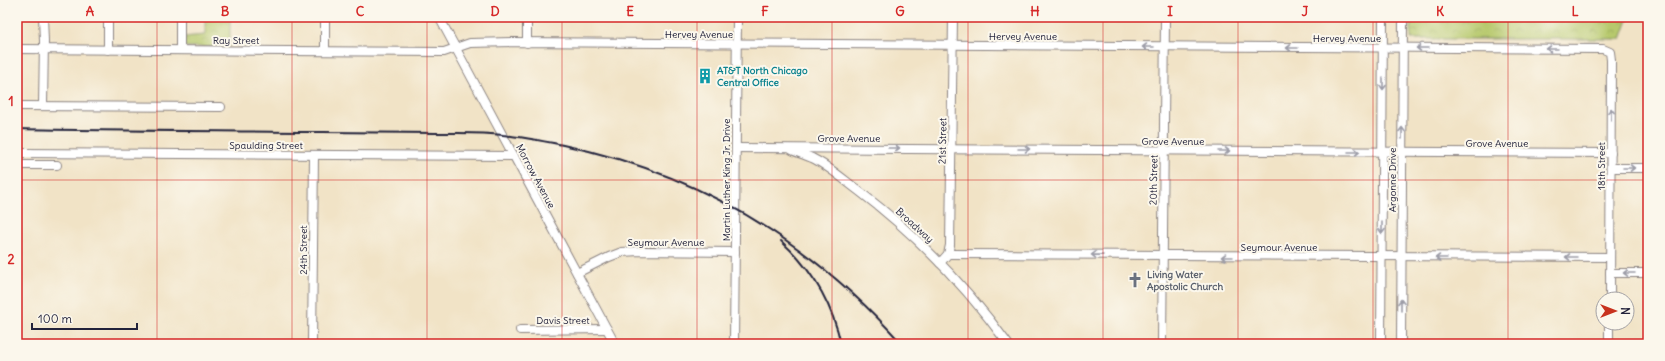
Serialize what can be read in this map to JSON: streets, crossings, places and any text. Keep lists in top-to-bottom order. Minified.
{"streets":{"street":["Hervey Avenue","Ray Street","Grove Avenue","21st Street","Spaulding Street","18th Street","Morrow Avenue","Martin Luther King Jr. Drive","20th Street","Argonne Drive","Broadway","Seymour Avenue","24th Street","Davis Street"]},"crossings":[["Hervey Avenue","Ray Street"],["Hervey Avenue","21st Street"],["Hervey Avenue","18th Street"],["Hervey Avenue","Morrow Avenue"],["Hervey Avenue","Martin Luther King Jr. Drive"],["Hervey Avenue","20th Street"],["Hervey Avenue","Argonne Drive"],["Ray Street","Morrow Avenue"],["Grove Avenue","21st Street"],["Grove Avenue","18th Street"],["Grove Avenue","Martin Luther King Jr. Drive"],["Grove Avenue","20th Street"],["Grove Avenue","Argonne Drive"],["Grove Avenue","Broadway"],["21st Street","Seymour Avenue"],["Spaulding Street","Morrow Avenue"],["Spaulding Street","24th Street"],["18th Street","Seymour Avenue"],["Morrow Avenue","Seymour Avenue"],["Morrow Avenue","Davis Street"],["Martin Luther King Jr. Drive","Seymour Avenue"],["20th Street","Seymour Avenue"],["Argonne Drive","Seymour Avenue"]],"one_way":["Hervey Avenue","Grove Avenue","18th Street","Seymour Avenue"],"places":{"building":["AT&T North Chicago Central Office"],"church":["Living Water Apostolic Church"]},"scale_bar":"100 m","north":"right","grid":{"columns":["A","B","C","D","E","F","G","H","I","J","K","L"],"rows":["1","2"]}}
